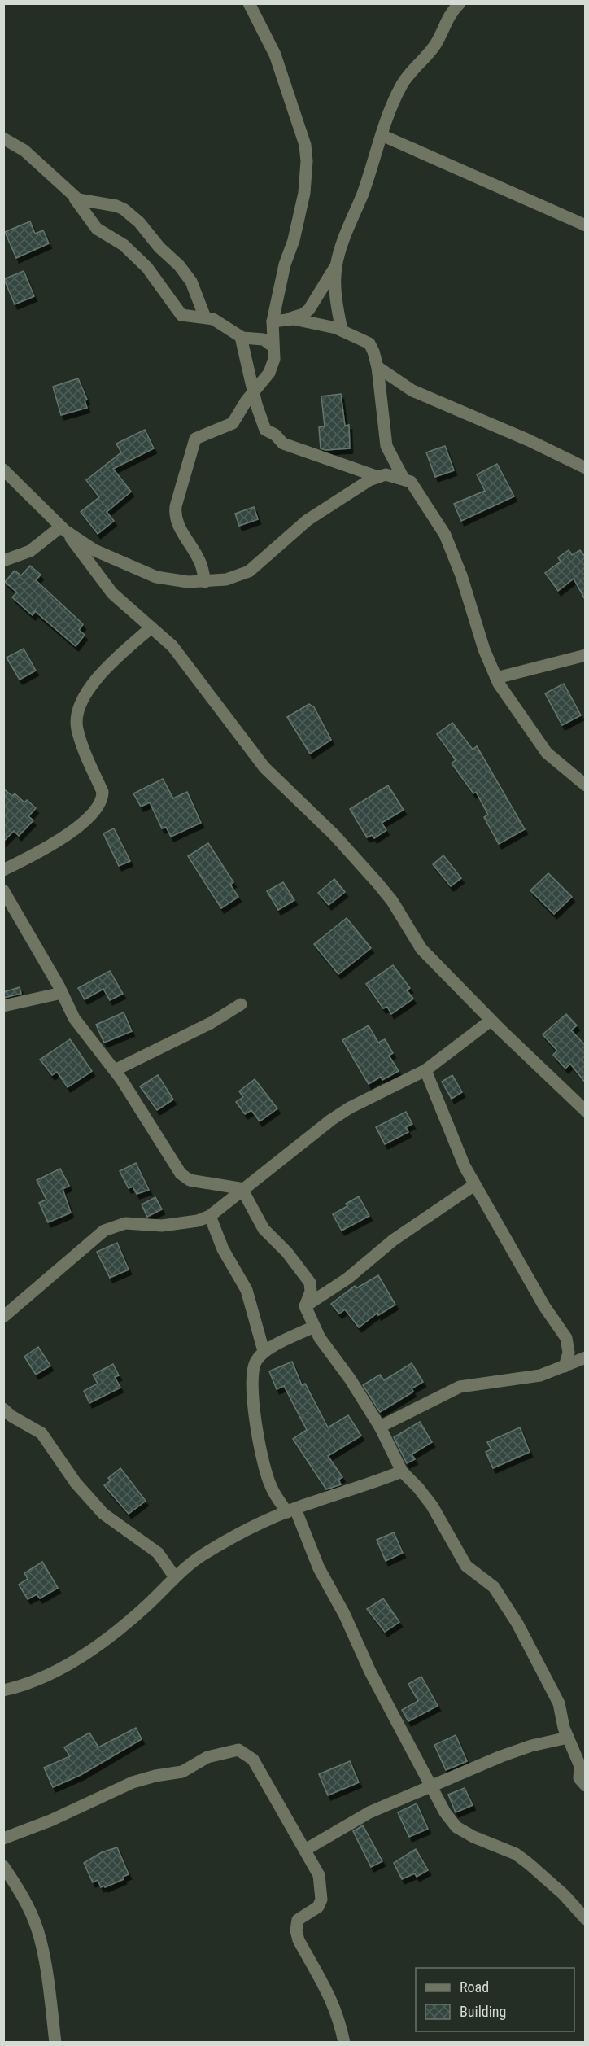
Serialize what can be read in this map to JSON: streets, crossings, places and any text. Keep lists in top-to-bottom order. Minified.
{"legend":["Road","Building"]}
